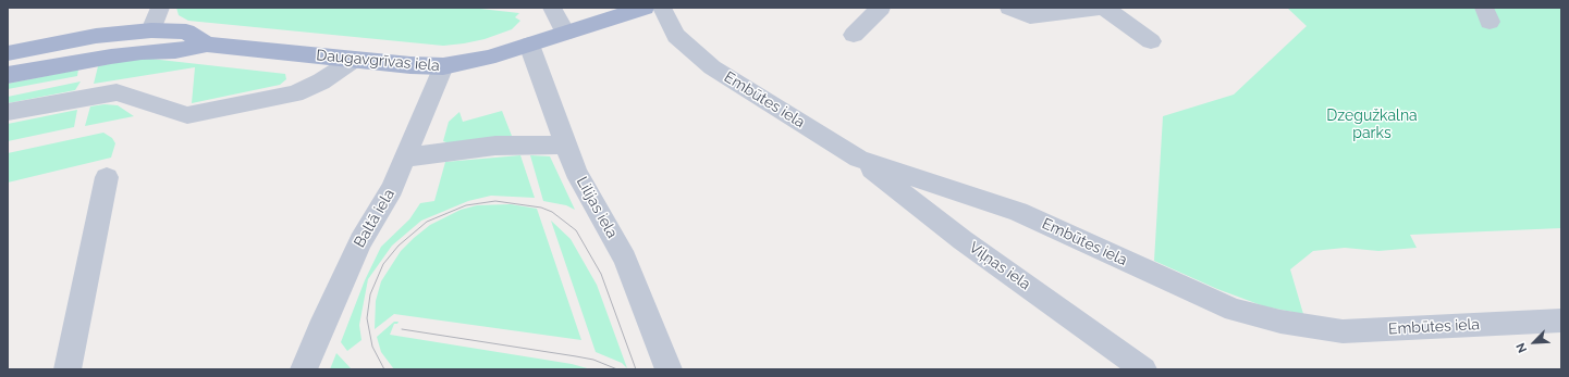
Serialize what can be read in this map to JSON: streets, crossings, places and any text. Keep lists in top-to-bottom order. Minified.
{"streets":{"main road":["Daugavgrīvas iela"],"street":["Embūtes iela","Lilijas iela","Baltā iela","Viļņas iela"]},"crossings":[["Daugavgrīvas iela","Lilijas iela"],["Daugavgrīvas iela","Baltā iela"],["Embūtes iela","Viļņas iela"]],"parks":["Dzegužkalna parks"],"north":"bottom left"}
